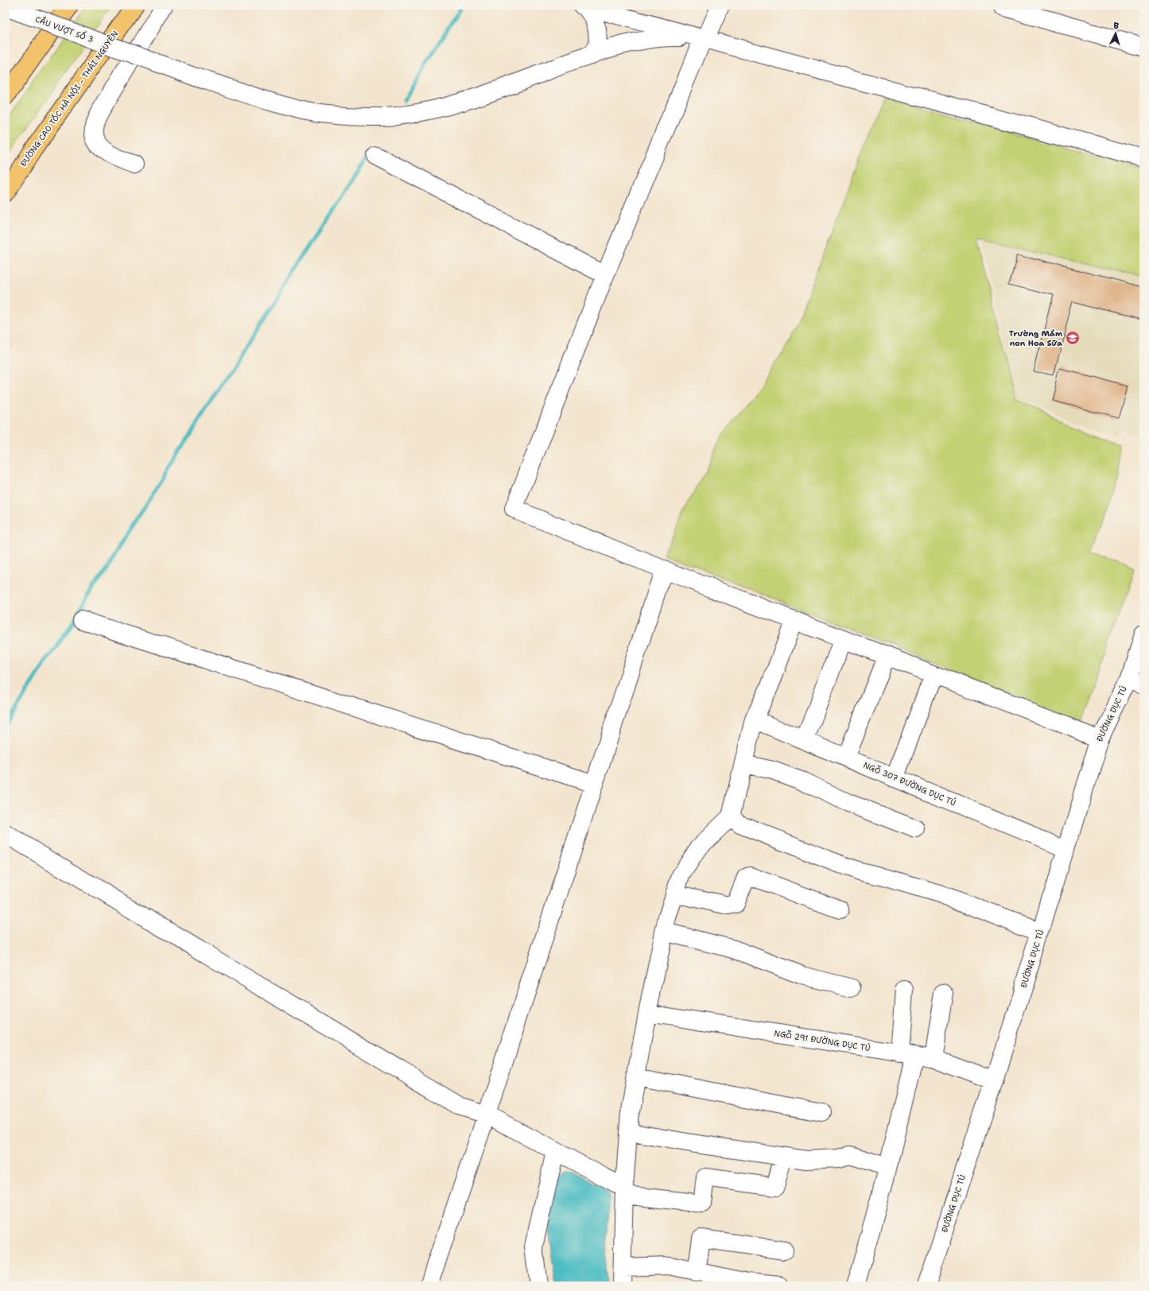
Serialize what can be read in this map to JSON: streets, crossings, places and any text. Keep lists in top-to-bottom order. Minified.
{"streets":{"highway":["ĐƯỜNG CAO TỐC HÀ NỘI - THÁI NGUYÊN"],"street":["CẦU VƯỢT SỐ 3","ĐƯỜNG DỤC TÚ","NGÕ 307 ĐƯỜNG DỤC TÚ","NGÕ 291 ĐƯỜNG DỤC TÚ"]},"crossings":[["ĐƯỜNG DỤC TÚ","NGÕ 307 ĐƯỜNG DỤC TÚ"],["ĐƯỜNG DỤC TÚ","NGÕ 291 ĐƯỜNG DỤC TÚ"]],"places":{"school or university":["Trường Mầm non Hoa Sữa"]},"north":"top"}
